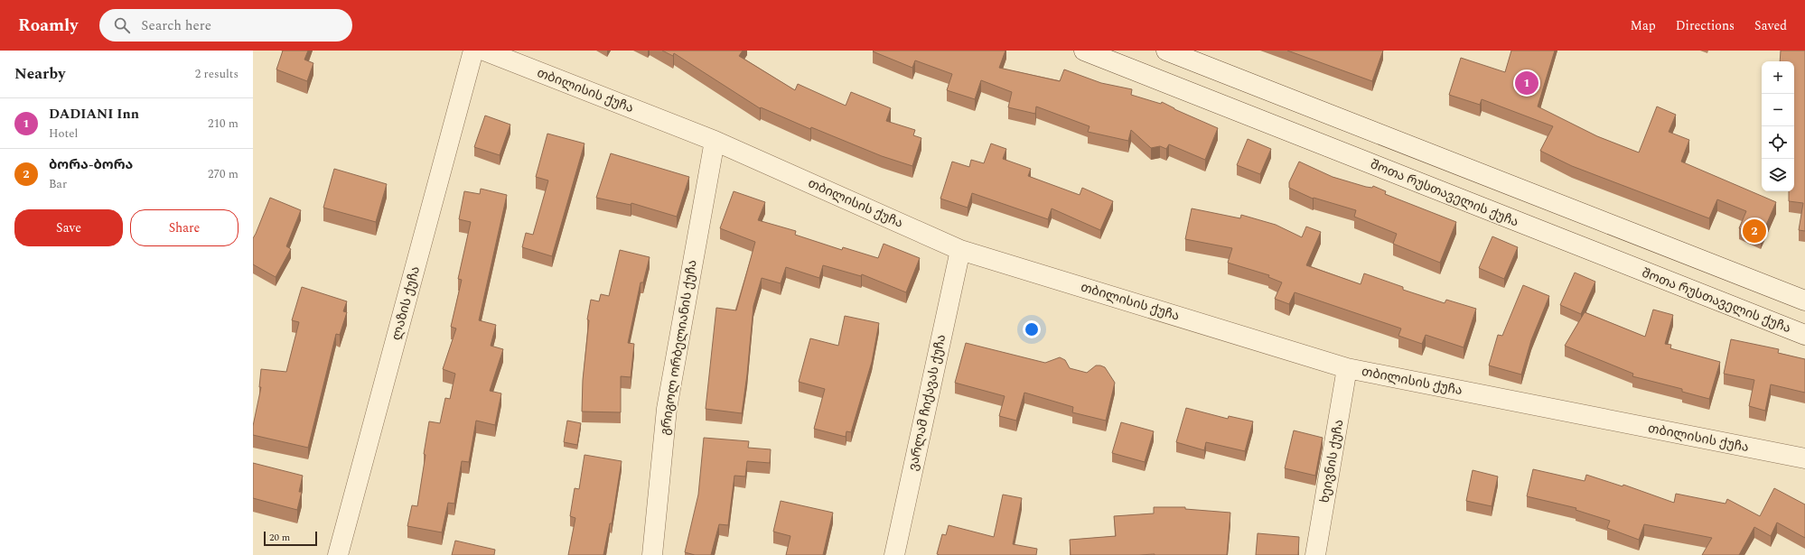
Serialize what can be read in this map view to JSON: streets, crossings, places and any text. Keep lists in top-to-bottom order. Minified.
{"streets":{"street":["თბილისის ქუჩა","შოთა რუსთაველის ქუჩა","ლაზის ქუჩა","გრიგოლ ორბელიანის ქუჩა","ვარლამ ჩიქავას ქუჩა","ხეივნის ქუჩა"]},"crossings":[["თბილისის ქუჩა","გრიგოლ ორბელიანის ქუჩა"],["თბილისის ქუჩა","ვარლამ ჩიქავას ქუჩა"],["თბილისის ქუჩა","ხეივნის ქუჩა"]],"scale_bar":"20 m","page":{"header":"Roamly","search":"Search here","nav":["Map","Directions","Saved"],"heading":["Nearby","2 results"],"map_buttons":["+","−"],"pins":["1","2"],"list":[{"mark":"1","name":"DADIANI Inn","note":"Hotel","value":"210 m"},{"mark":"2","name":"ბორა-ბორა","note":"Bar","value":"270 m"}],"buttons":["Save","Share"],"scale":"20 m"}}
